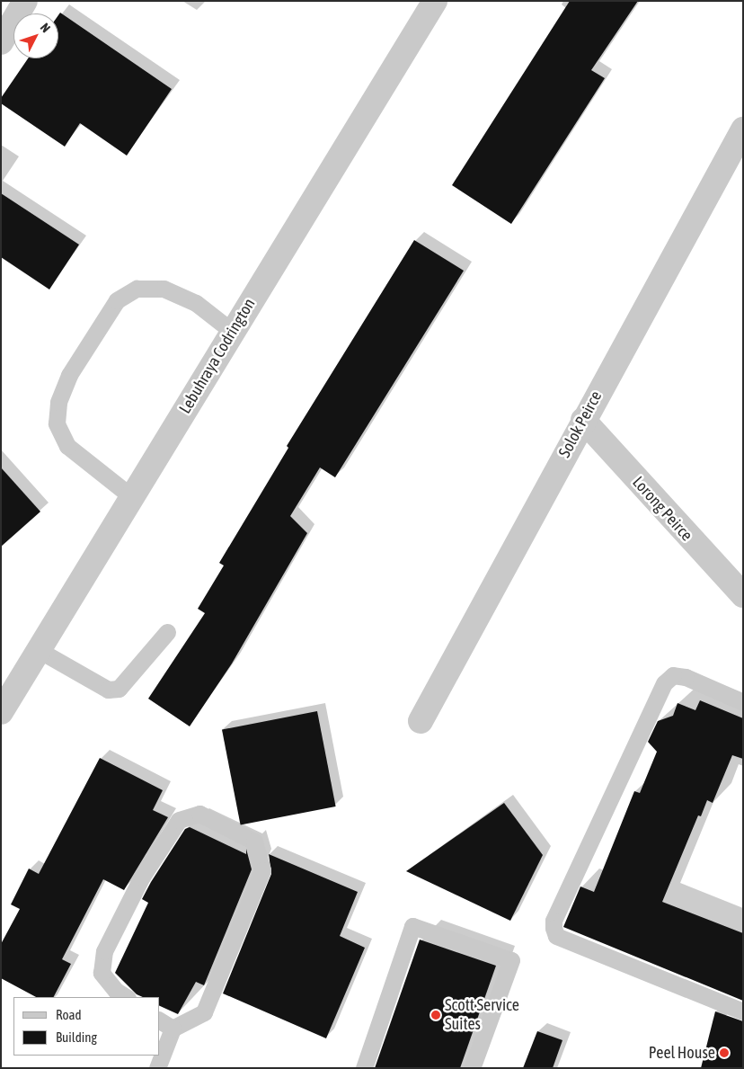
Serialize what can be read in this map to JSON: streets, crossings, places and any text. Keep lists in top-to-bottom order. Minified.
{"streets":{"street":["Lebuhraya Codrington","Solok Peirce","Lorong Peirce"]},"crossings":[["Solok Peirce","Lorong Peirce"]],"places":["Scott Service Suites","Peel House"],"legend":["Road","Building"],"north":"top right"}
